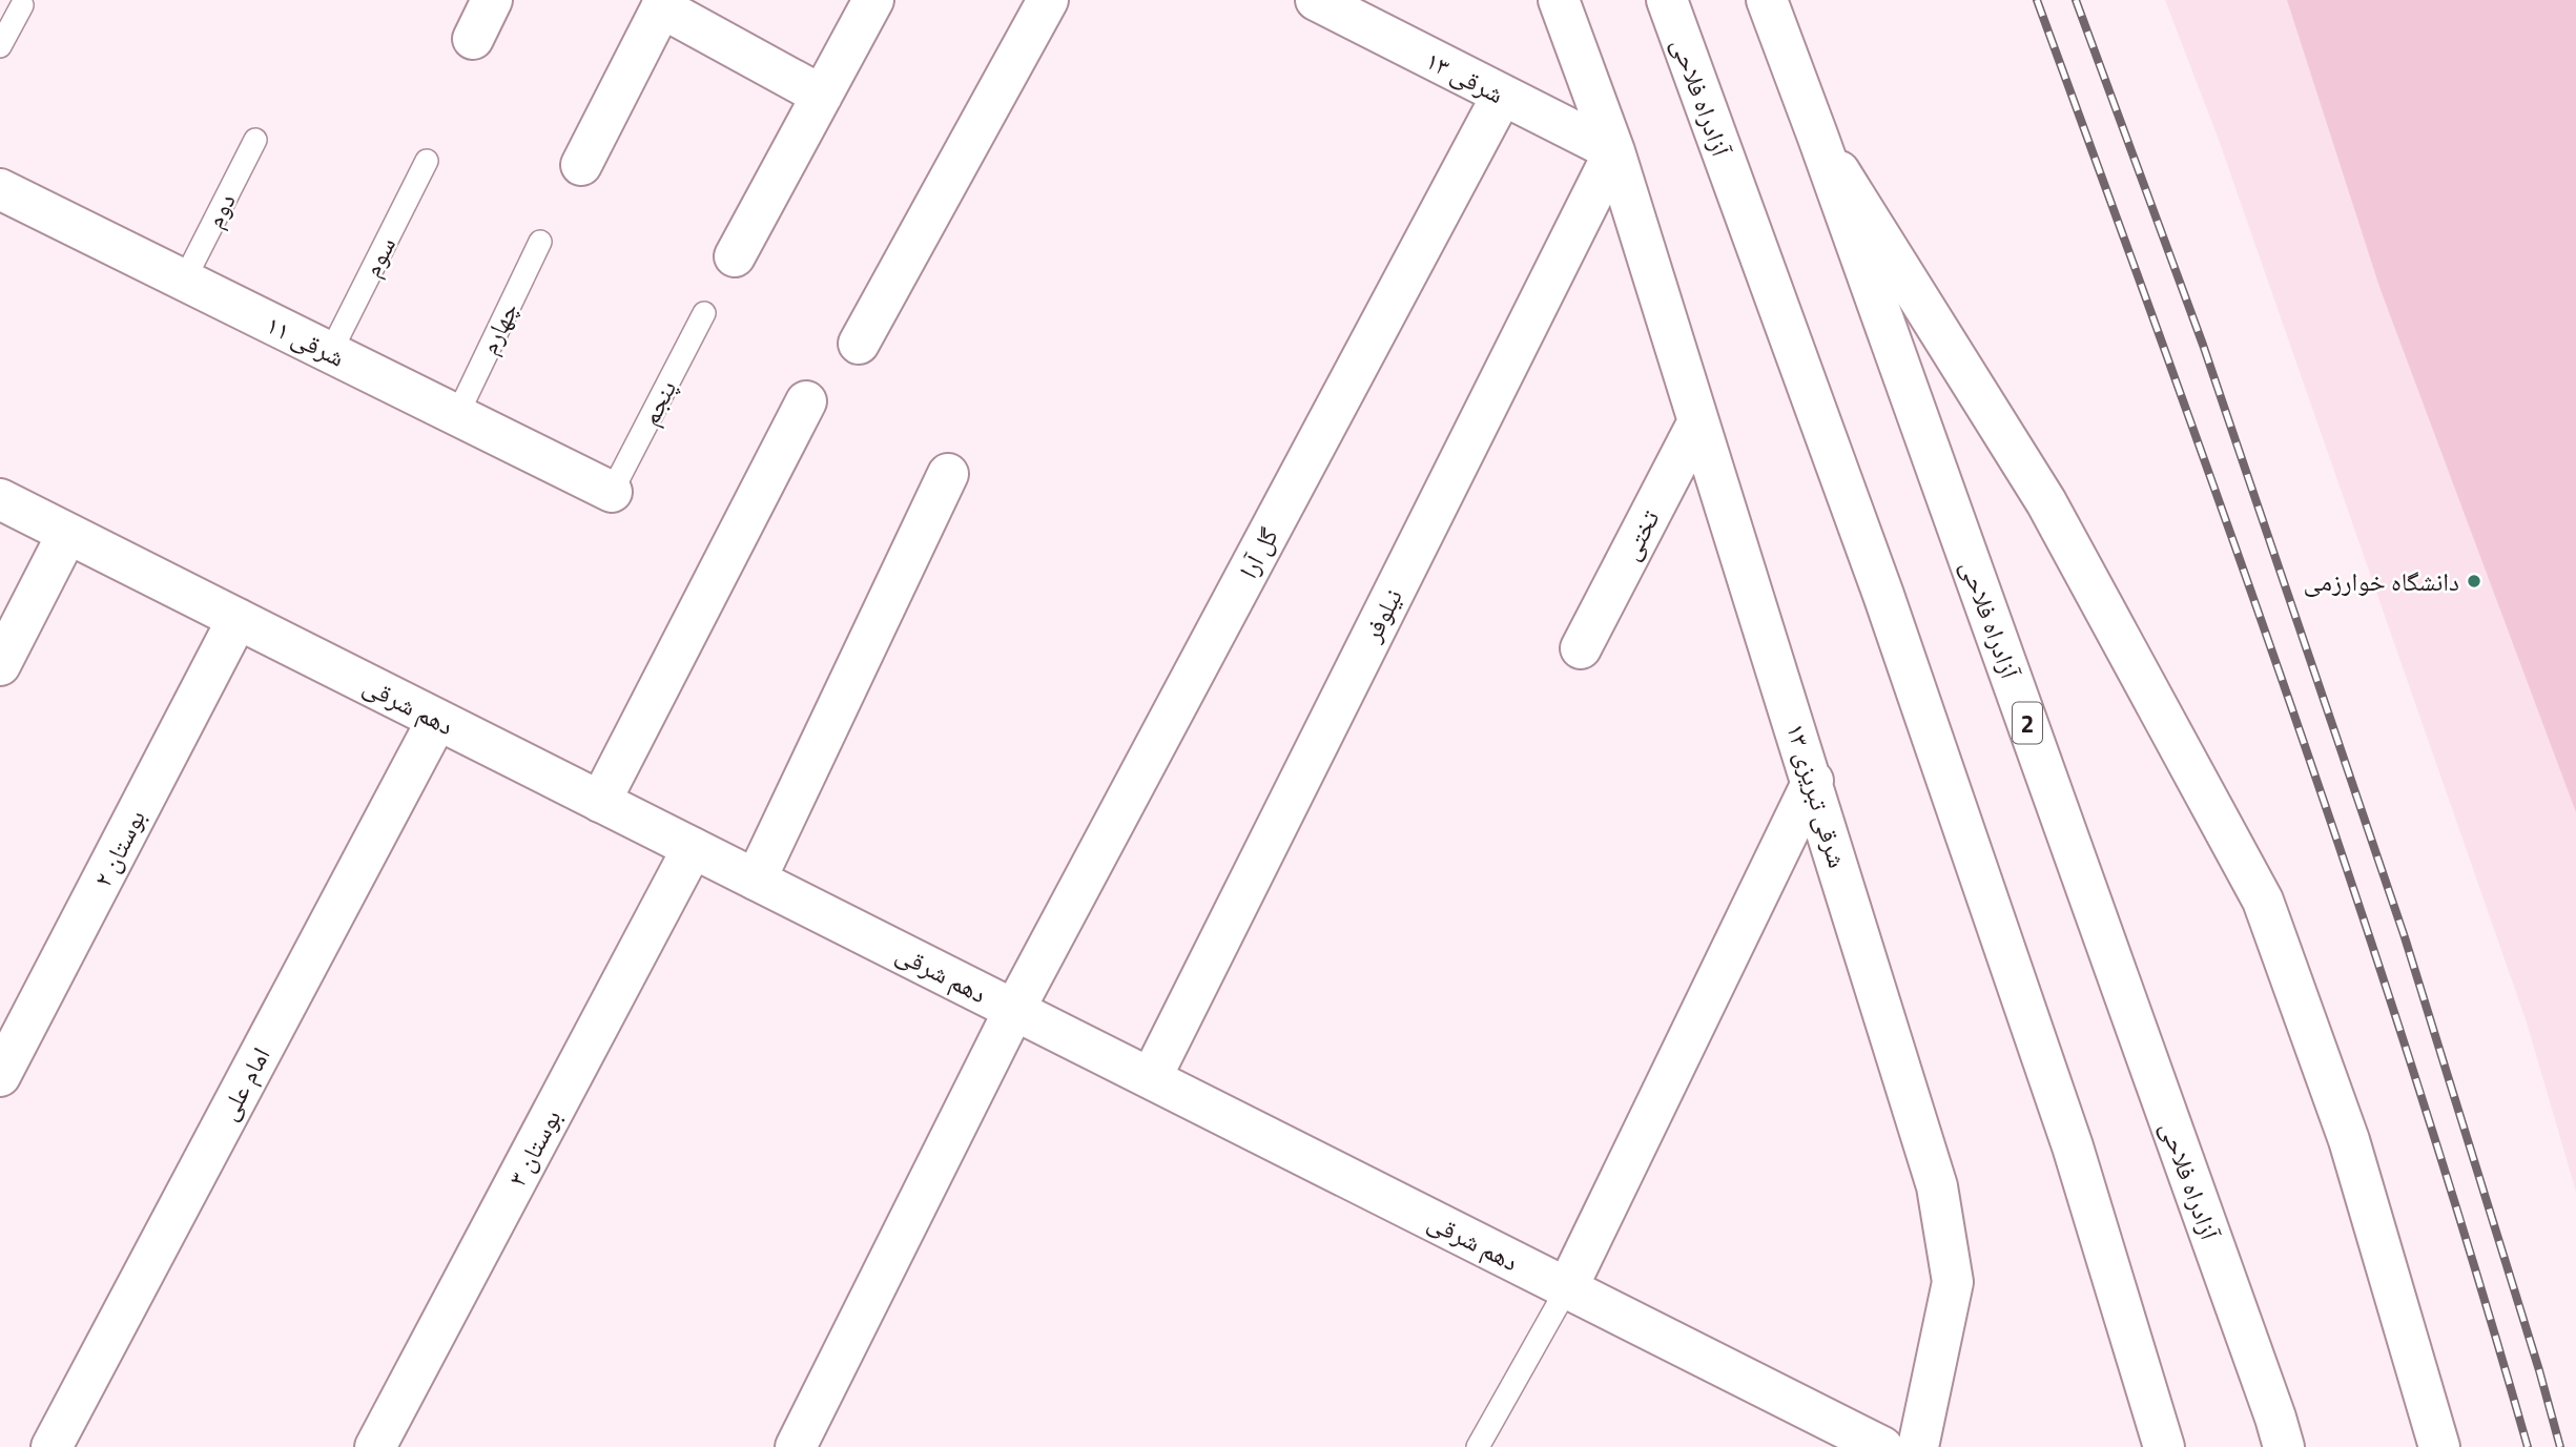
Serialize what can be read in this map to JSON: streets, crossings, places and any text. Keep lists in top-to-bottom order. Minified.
{"streets":{"main road":["۱۳ شرقی","آزادراه فلاحی","۱۱ شرقی","تختی","گل آرا","نیلوفر","دهم شرقی","2","۱۳ شرقی تبریزی","بوستان ۲","امام علی","بوستان ۳"],"lane":["دوم","سوم","چهارم","پنجم"]},"crossings":[["۱۳ شرقی","گل آرا"],["۱۳ شرقی","نیلوفر"],["۱۳ شرقی","۱۳ شرقی تبریزی"],["دوم","۱۱ شرقی"],["سوم","۱۱ شرقی"],["چهارم","۱۱ شرقی"],["۱۱ شرقی","پنجم"],["تختی","۱۳ شرقی تبریزی"],["گل آرا","دهم شرقی"],["نیلوفر","دهم شرقی"],["نیلوفر","۱۳ شرقی تبریزی"],["دهم شرقی","بوستان ۲"],["دهم شرقی","امام علی"],["دهم شرقی","بوستان ۳"]],"places":["دانشگاه خوارزمی"]}
